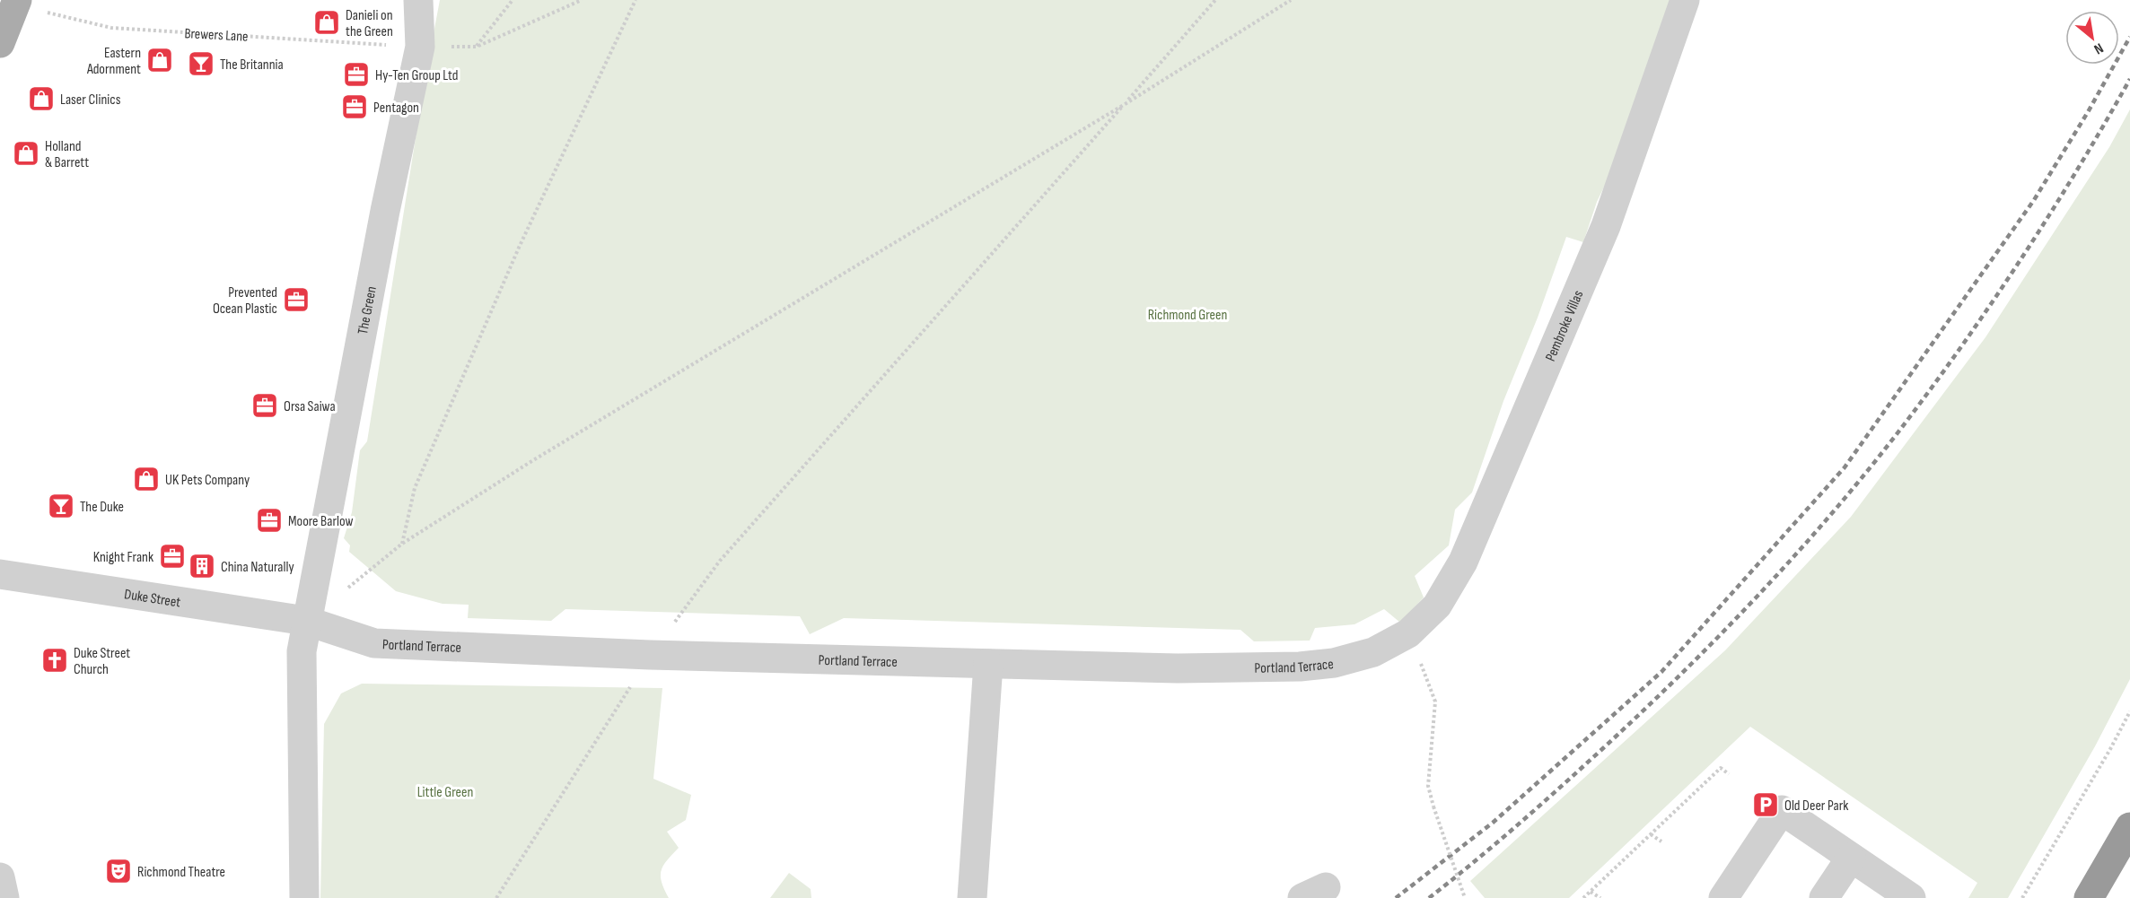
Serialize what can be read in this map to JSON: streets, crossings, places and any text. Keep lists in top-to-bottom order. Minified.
{"streets":{"street":["The Green","Pembroke Villas","Duke Street","Portland Terrace"],"path":["Brewers Lane"]},"crossings":[["Brewers Lane","The Green"],["The Green","Duke Street"],["The Green","Portland Terrace"],["Pembroke Villas","Portland Terrace"],["Duke Street","Portland Terrace"]],"parks":["Richmond Green","Little Green"],"places":{"shop":["Danieli on the Green","Eastern Adornment","Laser Clinics","Holland & Barrett","UK Pets Company"],"bar":["The Britannia","The Duke"],"office":["Hy-Ten Group Ltd","Pentagon","Prevented Ocean Plastic","Orsa Saiwa","Moore Barlow","Knight Frank"],"building":["China Naturally"],"church":["Duke Street Church"],"parking":["Old Deer Park"],"theatre":["Richmond Theatre"]},"north":"bottom right"}
